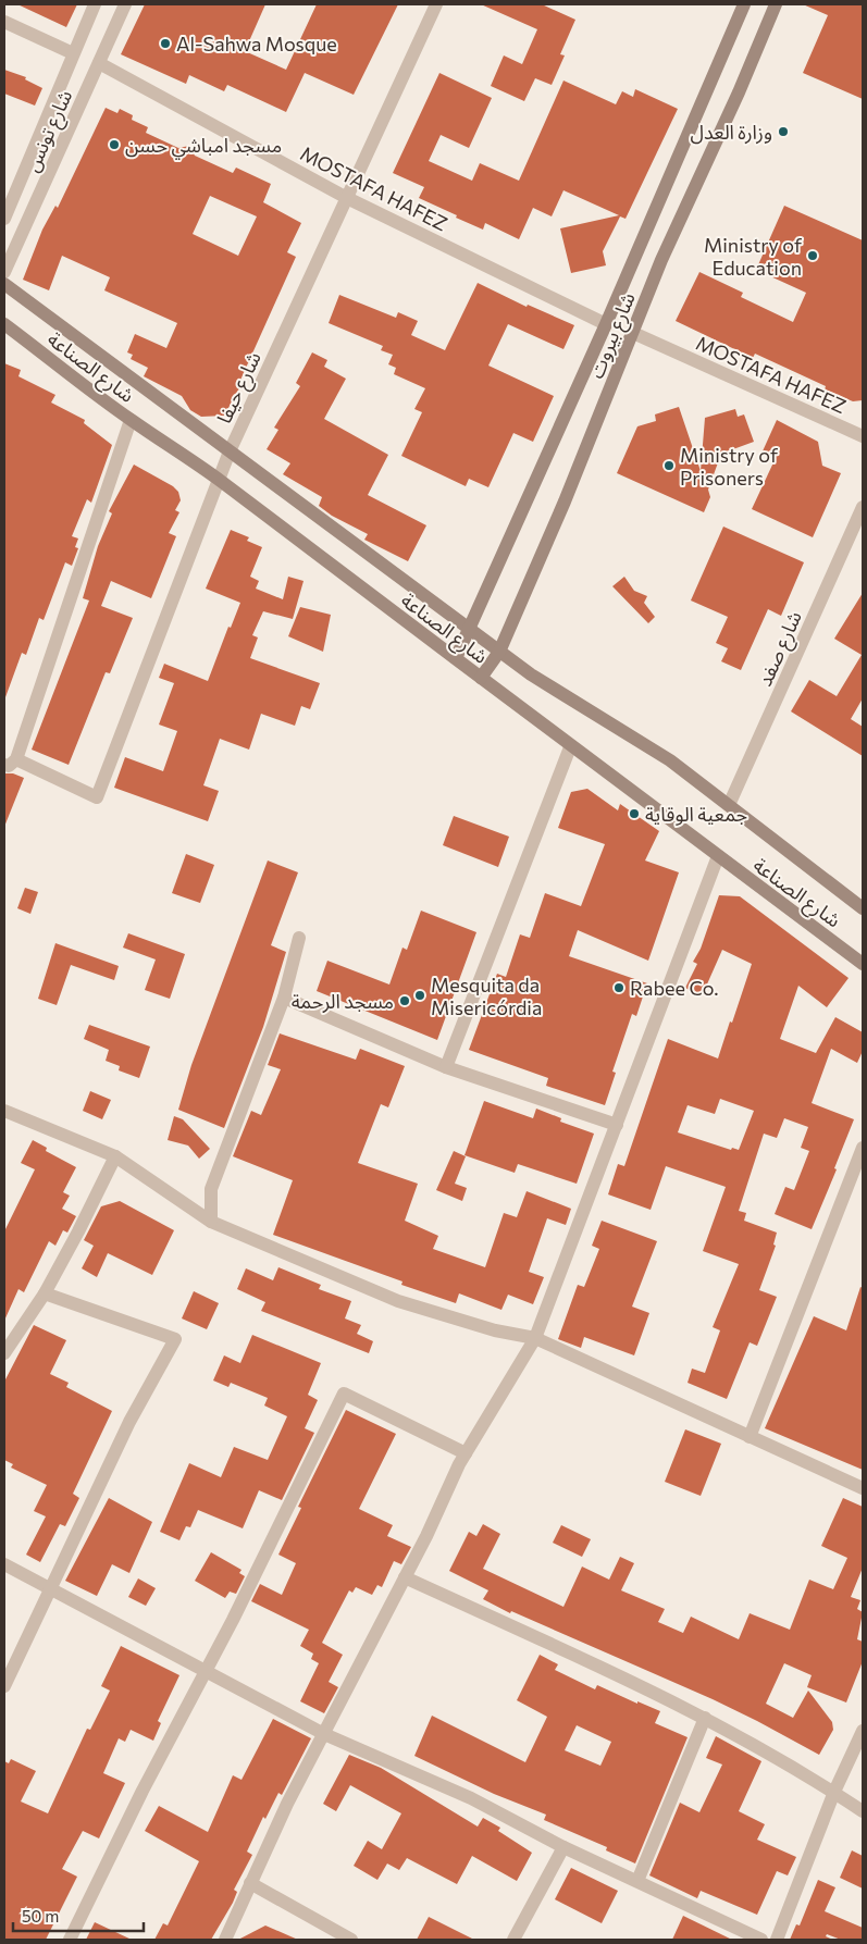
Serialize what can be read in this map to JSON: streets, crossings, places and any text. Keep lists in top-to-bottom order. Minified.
{"streets":{"main road":["شارع بيروت","شارع الصناعة"],"street":["شارع تونس","MOSTAFA HAFEZ","شارع حيفا","شارع صفد"]},"crossings":[["شارع تونس","MOSTAFA HAFEZ"],["MOSTAFA HAFEZ","شارع بيروت"],["MOSTAFA HAFEZ","شارع حيفا"],["شارع بيروت","شارع الصناعة"],["شارع الصناعة","شارع حيفا"],["شارع الصناعة","شارع صفد"]],"places":["Al-Sahwa Mosque","وزارة العدل","مسجد امباشي حسن","Ministry of Education","Ministry of Prisoners","جمعية الوقاية","Rabee Co.","Mesquita da Misericórdia","مسجد الرحمة"],"scale_bar":"50 m"}
